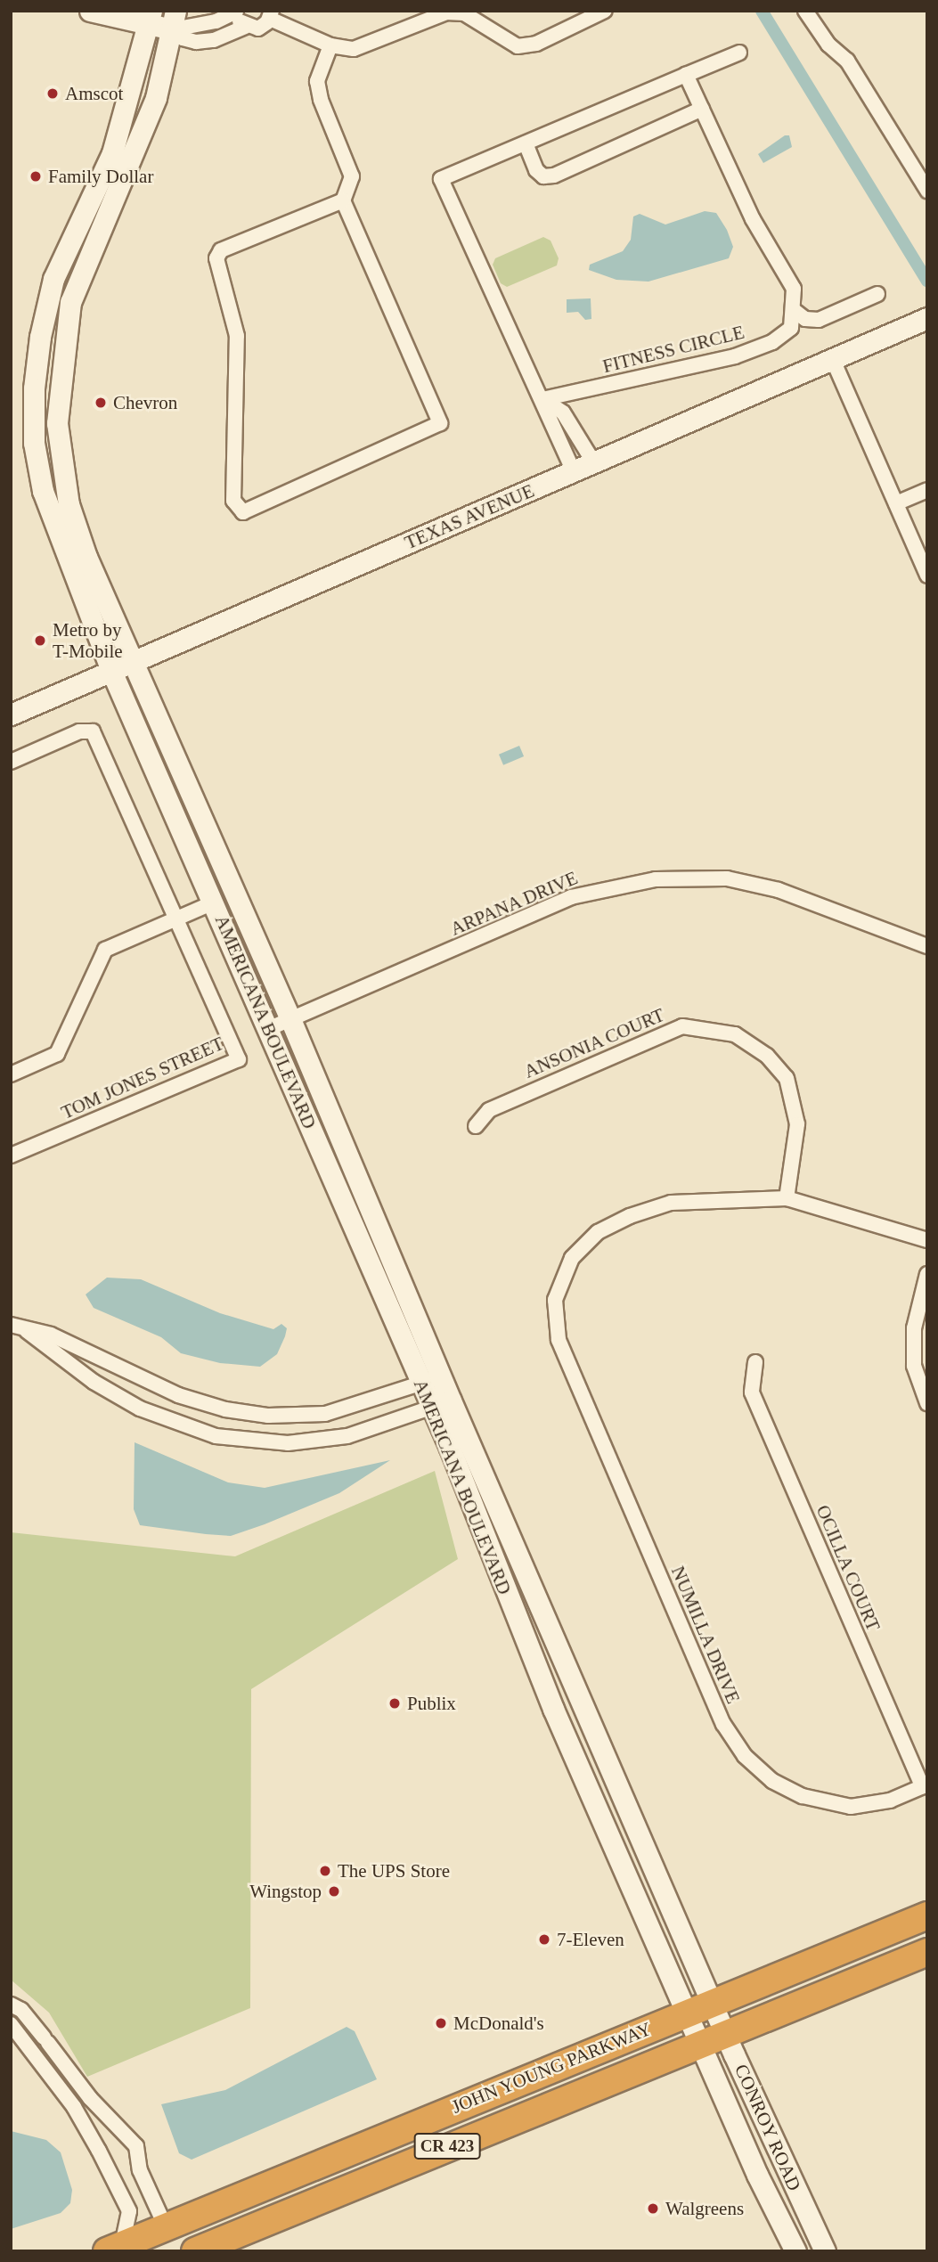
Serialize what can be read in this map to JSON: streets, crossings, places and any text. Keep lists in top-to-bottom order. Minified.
{"streets":{"highway":["JOHN YOUNG PARKWAY","CR 423"],"main road":["TEXAS AVENUE","AMERICANA BOULEVARD","CONROY ROAD"],"street":["FITNESS CIRCLE","ARPANA DRIVE","ANSONIA COURT","TOM JONES STREET","OCILLA COURT","NUMILLA DRIVE"]},"crossings":[["TEXAS AVENUE","AMERICANA BOULEVARD"],["ARPANA DRIVE","AMERICANA BOULEVARD"],["AMERICANA BOULEVARD","JOHN YOUNG PARKWAY"],["AMERICANA BOULEVARD","CONROY ROAD"],["ANSONIA COURT","NUMILLA DRIVE"],["OCILLA COURT","NUMILLA DRIVE"],["JOHN YOUNG PARKWAY","CONROY ROAD"]],"places":["Amscot","Family Dollar","Chevron","Metro by T-Mobile","Publix","The UPS Store","Wingstop","7-Eleven","McDonald's","Walgreens"]}
